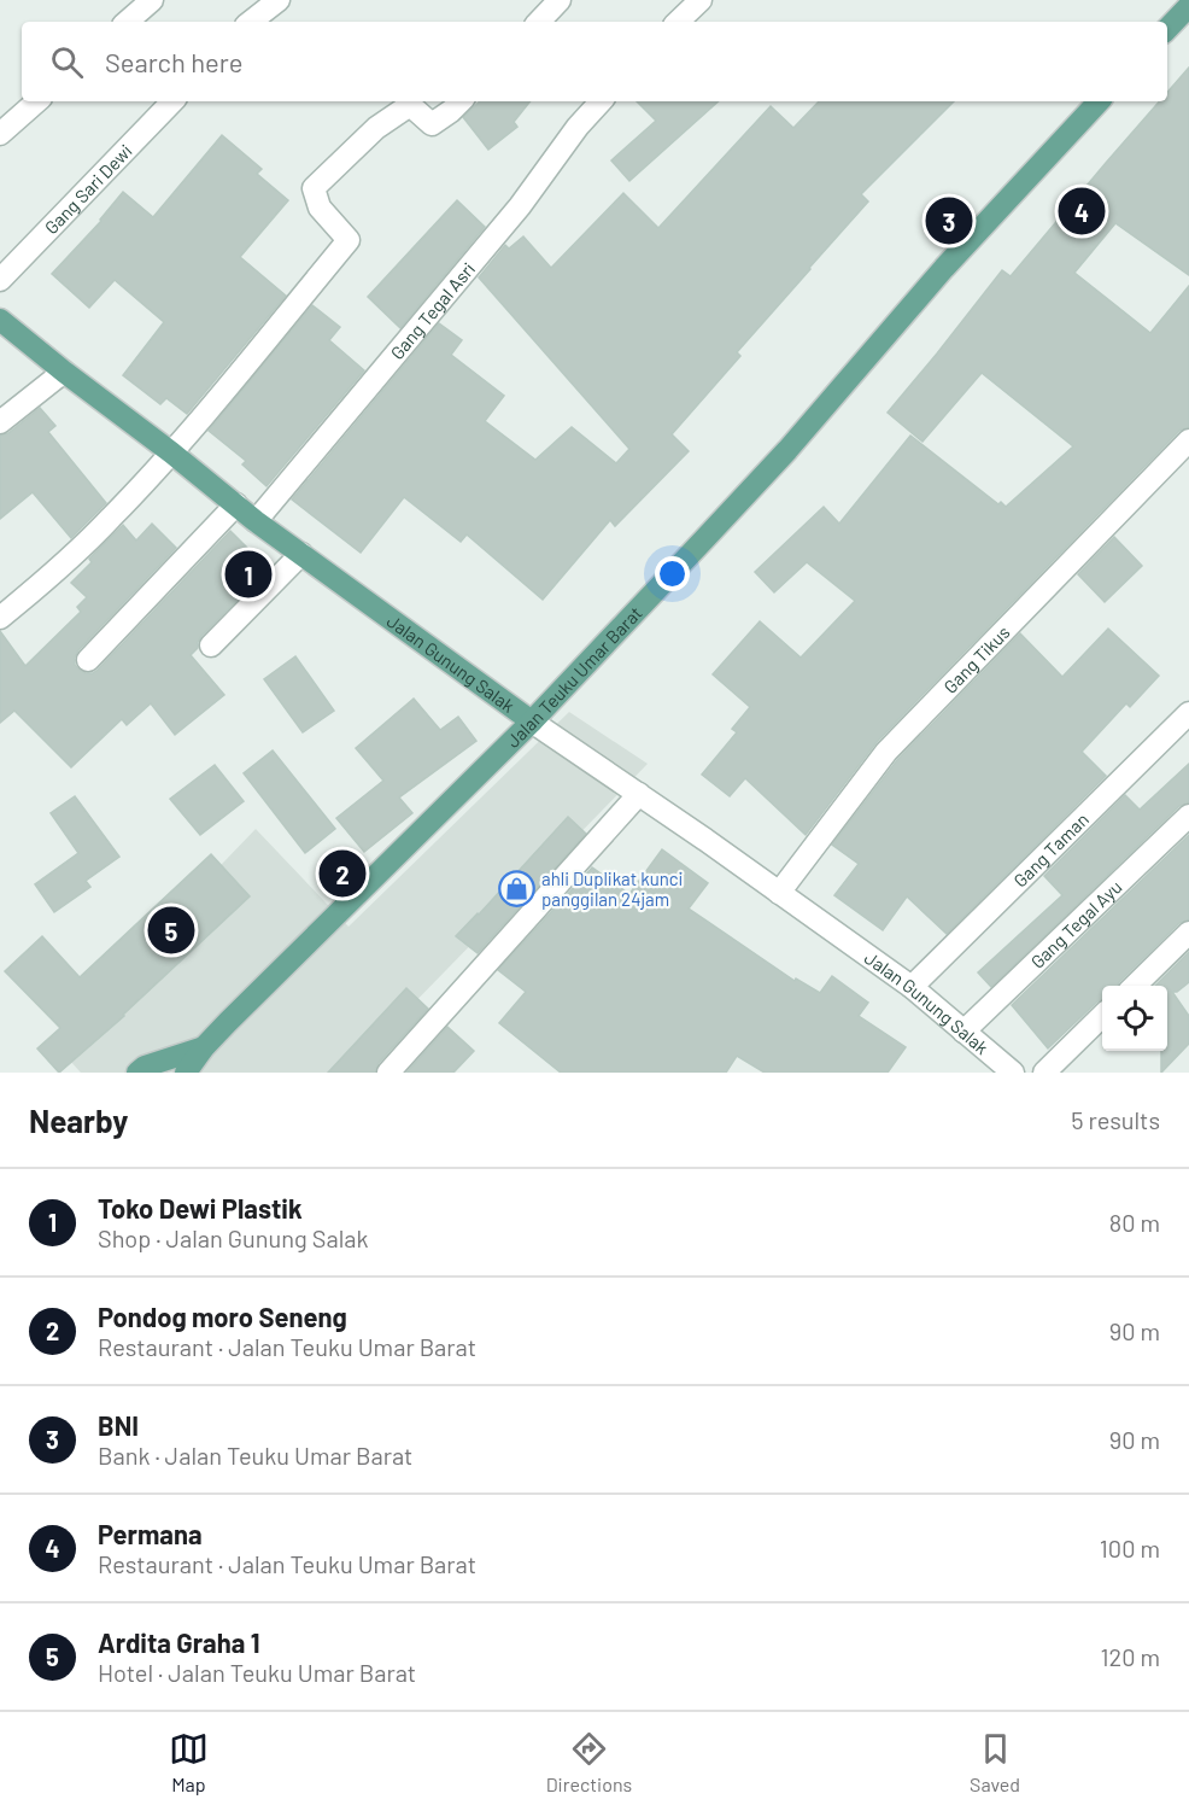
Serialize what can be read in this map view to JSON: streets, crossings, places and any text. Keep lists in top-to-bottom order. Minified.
{"streets":{"main road":["Jalan Gunung Salak","Jalan Teuku Umar Barat"],"street":["Gang Sari Dewi","Gang Tegal Asri","Gang Tikus","Gang Taman","Gang Tegal Ayu"]},"crossings":[["Gang Tegal Asri","Jalan Gunung Salak"],["Gang Tikus","Jalan Gunung Salak"],["Jalan Gunung Salak","Jalan Teuku Umar Barat"],["Jalan Gunung Salak","Gang Taman"],["Jalan Gunung Salak","Gang Tegal Ayu"]],"places":{"shop":["ahli Duplikat kunci panggilan 24jam"]},"page":{"search":"Search here","pins":["4","3","1","2","5"],"heading":["Nearby","5 results"],"list":[{"mark":"1","name":"Toko Dewi Plastik","note":"Shop · Jalan Gunung Salak","value":"80 m"},{"mark":"2","name":"Pondog moro Seneng","note":"Restaurant · Jalan Teuku Umar Barat","value":"90 m"},{"mark":"3","name":"BNI","note":"Bank · Jalan Teuku Umar Barat","value":"90 m"},{"mark":"4","name":"Permana","note":"Restaurant · Jalan Teuku Umar Barat","value":"100 m"},{"mark":"5","name":"Ardita Graha 1","note":"Hotel · Jalan Teuku Umar Barat","value":"120 m"}],"nav":["Map","Directions","Saved"]}}
